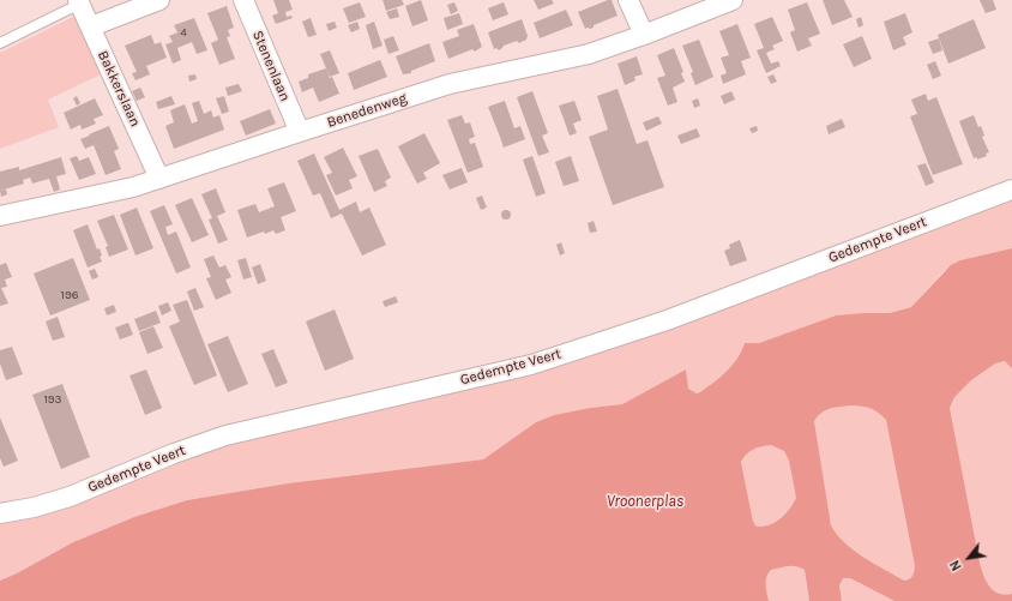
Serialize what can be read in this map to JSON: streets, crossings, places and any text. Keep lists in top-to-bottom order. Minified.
{"streets":{"street":["Stenenlaan","Bakkerslaan","Benedenweg","Gedempte Veert"]},"crossings":[["Stenenlaan","Benedenweg"],["Bakkerslaan","Benedenweg"]],"water":["Vroonerplas"],"house_numbers":["4","196","193"],"north":"bottom left"}
